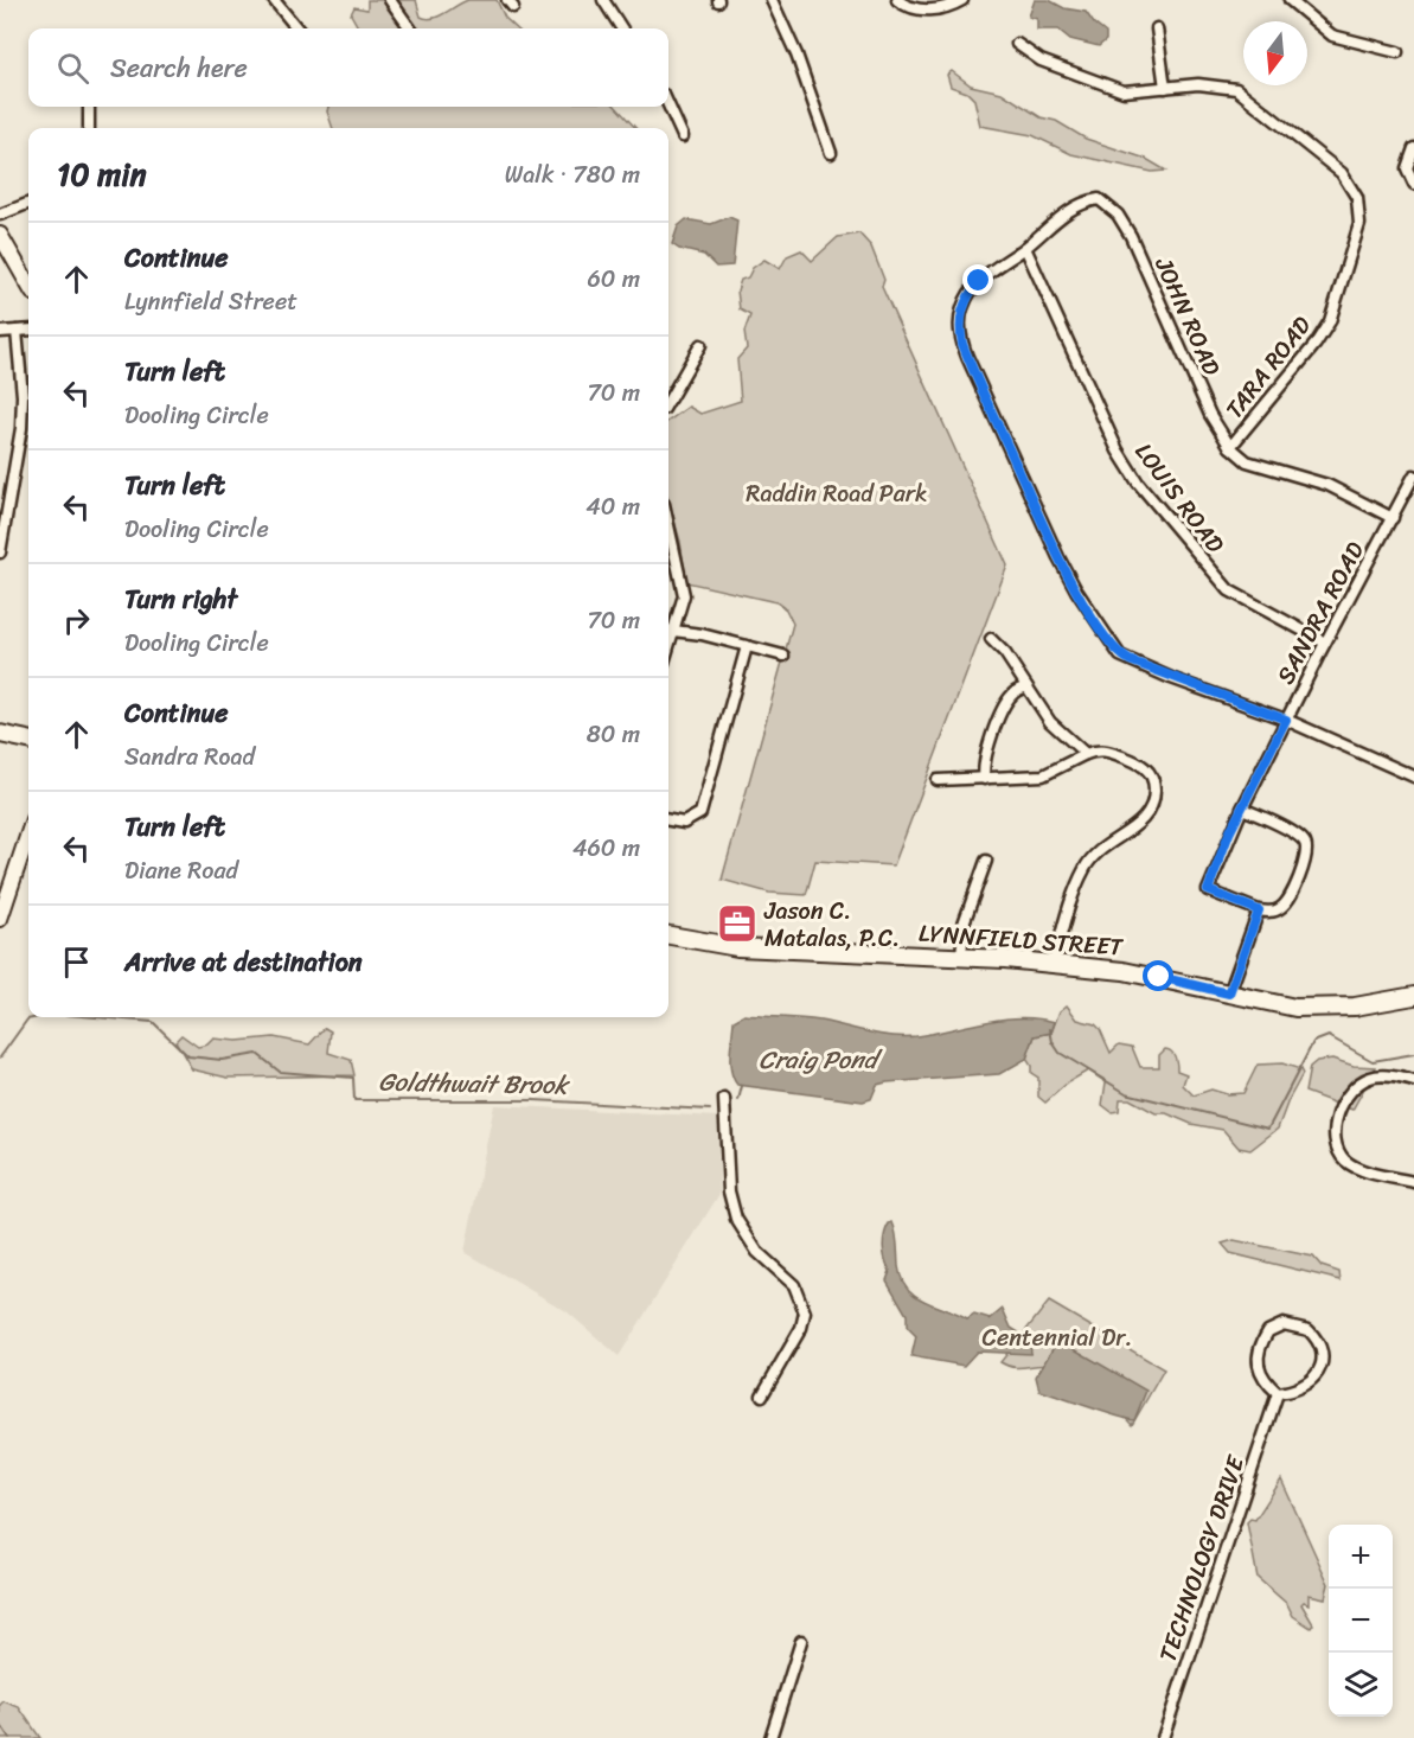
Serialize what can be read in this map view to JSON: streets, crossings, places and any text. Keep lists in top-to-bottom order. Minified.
{"streets":{"main road":["LYNNFIELD STREET"],"street":["JOHN ROAD","TARA ROAD","LOUIS ROAD","SANDRA ROAD","TECHNOLOGY DRIVE"]},"crossings":[["JOHN ROAD","TARA ROAD"],["JOHN ROAD","LOUIS ROAD"],["JOHN ROAD","SANDRA ROAD"],["LOUIS ROAD","SANDRA ROAD"]],"water":["Craig Pond","Goldthwait Brook"],"parks":["Raddin Road Park","Centennial Dr."],"places":{"office":["Jason C. Matalas, P.C."]},"north":"bottom","page":{"search":"Search here","heading":["10 min","Walk · 780 m"],"list":[["Continue","Lynnfield Street","60 m"],["Turn left","Dooling Circle","70 m"],["Turn left","Dooling Circle","40 m"],["Turn right","Dooling Circle","70 m"],["Continue","Sandra Road","80 m"],["Turn left","Diane Road","460 m"],"Arrive at destination"],"map_buttons":["+","−"]}}
